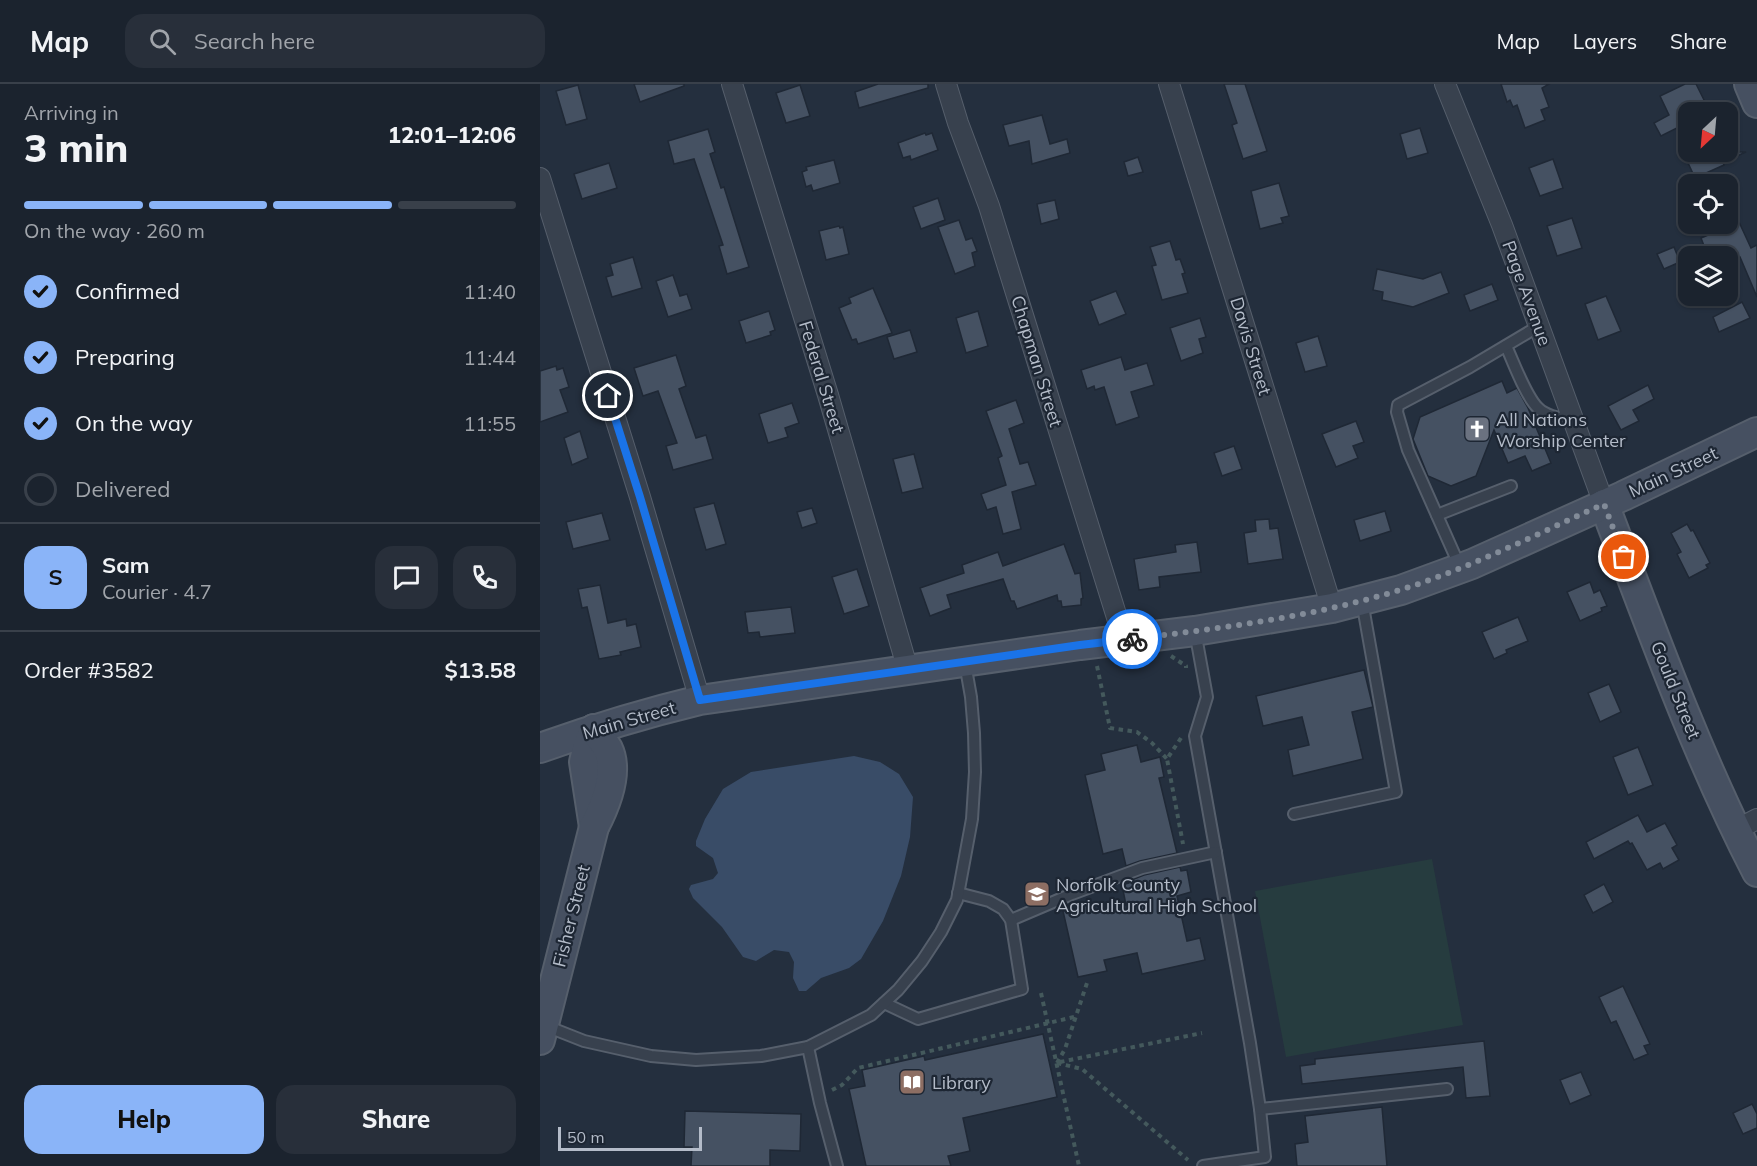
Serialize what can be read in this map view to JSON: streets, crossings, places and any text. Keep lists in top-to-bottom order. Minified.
{"streets":{"main road":["Main Street","Gould Street","Fisher Street"],"street":["Page Avenue","Davis Street","Chapman Street","Federal Street"]},"crossings":[["Page Avenue","Main Street"],["Page Avenue","Gould Street"],["Davis Street","Main Street"],["Chapman Street","Main Street"],["Federal Street","Main Street"],["Main Street","Gould Street"],["Main Street","Fisher Street"]],"places":{"church":["All Nations Worship Center"],"school or university":["Norfolk County Agricultural High School"],"library":["Library"]},"scale_bar":"50 m","north":"bottom left","page":{"header":"Map","search":"Search here","nav":["Map","Layers","Share"],"heading":["3 min","Arriving in","12:01–12:06"],"panel":["Sam","Courier · 4.7","Order #3582","$13.58"],"bar":"On the way · 260 m","list":[["Confirmed","11:40"],["Preparing","11:44"],["On the way","11:55"],"Delivered"],"round":"S","buttons":["Help","Share"],"scale":"50 m"}}
